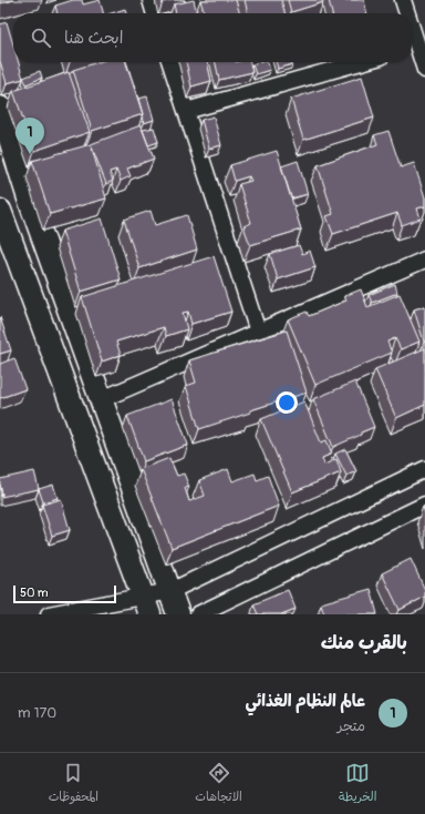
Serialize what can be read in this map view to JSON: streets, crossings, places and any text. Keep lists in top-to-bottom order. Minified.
{"scale_bar":"50 m","page":{"search":"ابحث هنا","pins":"1","scale":"50 m","heading":"بالقرب منك","list":[{"mark":"1","name":"عالم النظام الغذائي","note":"متجر","value":"170 m"}],"nav":["الخريطة","الاتجاهات","المحفوظات"]}}
